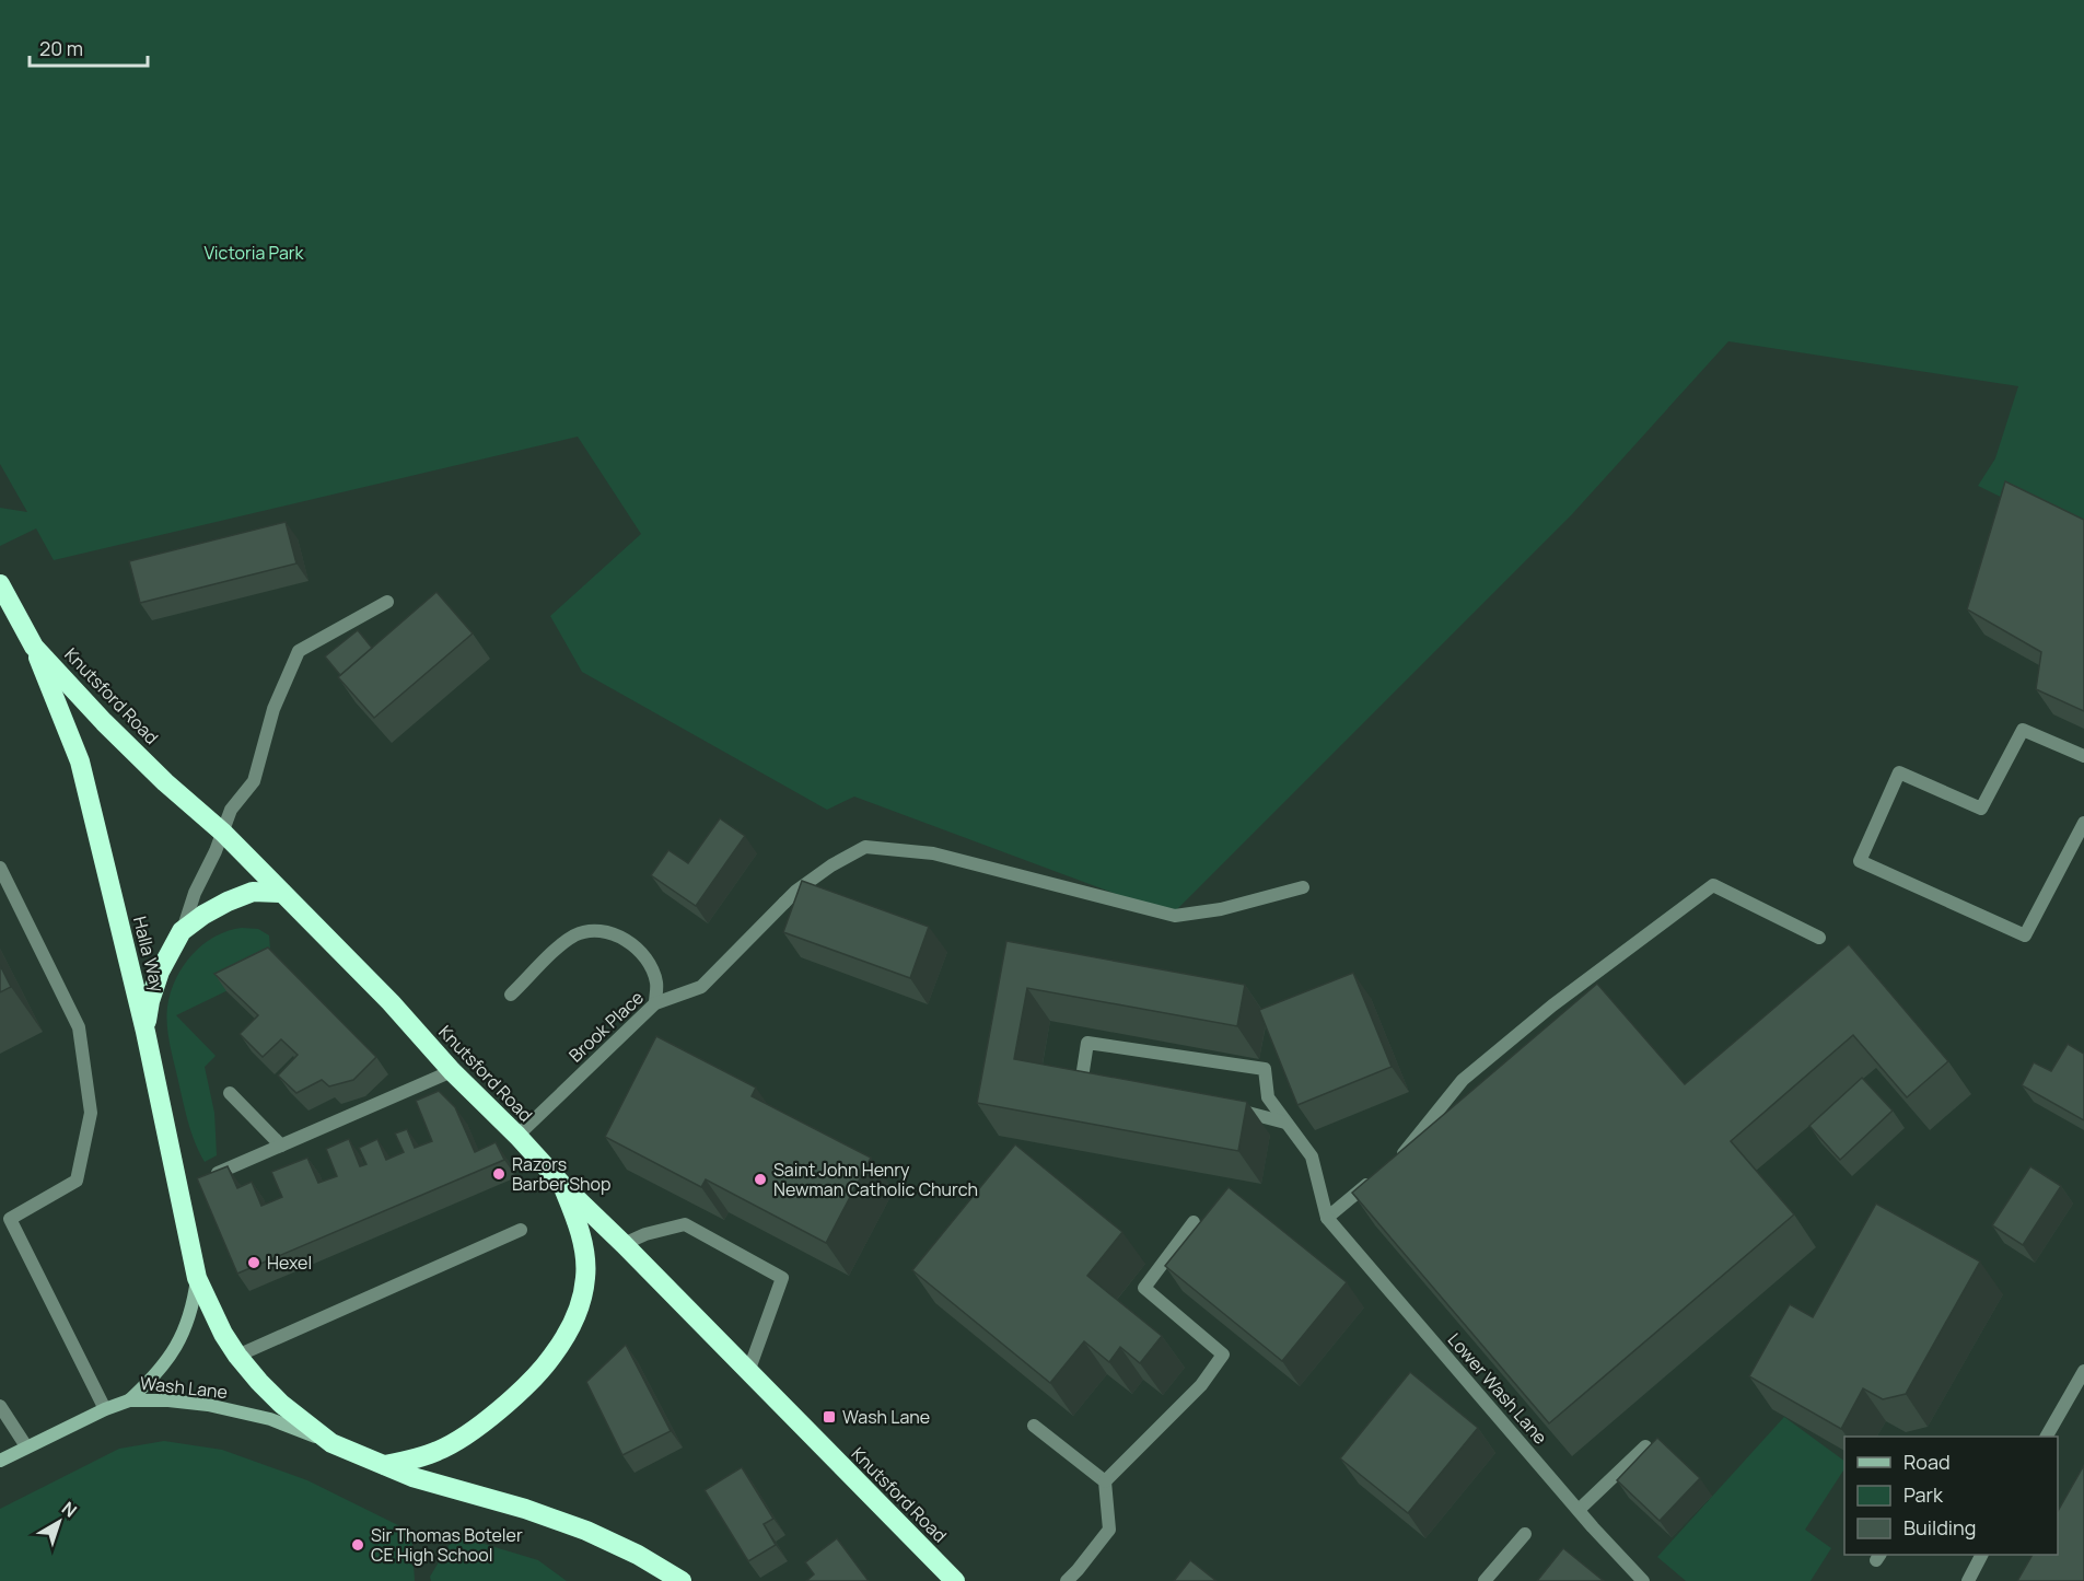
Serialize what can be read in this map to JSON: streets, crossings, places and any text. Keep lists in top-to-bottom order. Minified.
{"streets":{"highway":["Knutsford Road","Halla Way"],"street":["Brook Place","Wash Lane","Lower Wash Lane"]},"crossings":[["Knutsford Road","Halla Way"],["Knutsford Road","Brook Place"],["Halla Way","Wash Lane"]],"parks":["Victoria Park"],"places":{"other":["Razors Barber Shop","Saint John Henry Newman Catholic Church","Hexel","Sir Thomas Boteler CE High School"],"transit":["Wash Lane"]},"legend":["Road","Park","Building"],"scale_bar":"20 m","north":"top right"}
